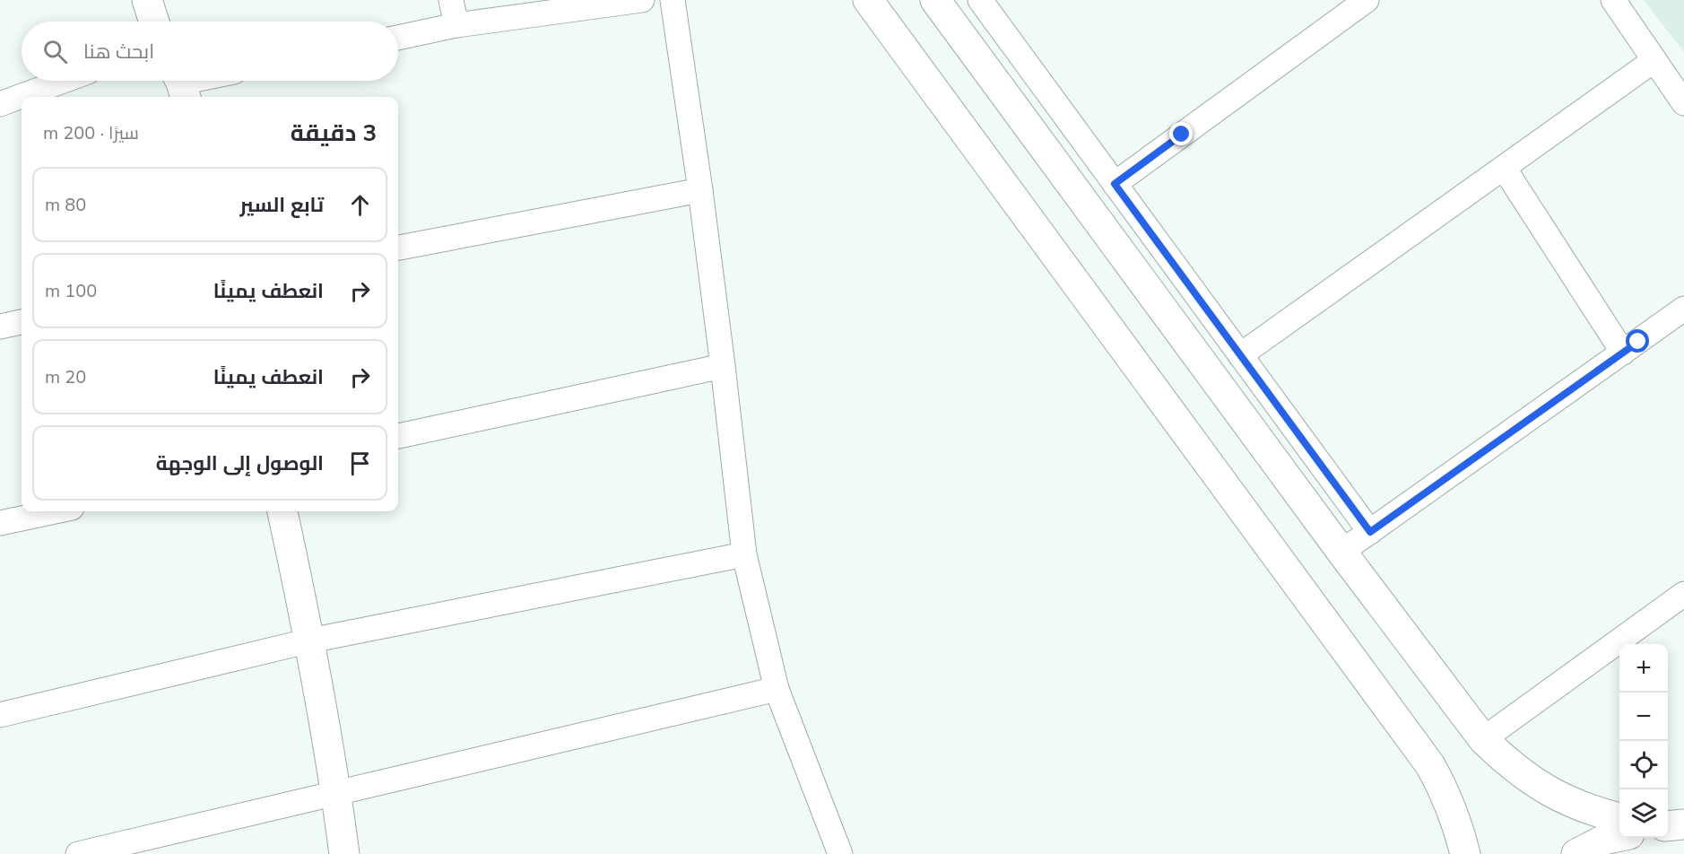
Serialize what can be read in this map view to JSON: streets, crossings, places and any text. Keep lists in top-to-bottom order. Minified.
{"page":{"search":"ابحث هنا","heading":["3 دقيقة","سيرًا · 200 m"],"list":[["تابع السير","80 m"],["انعطف يمينًا","100 m"],["انعطف يمينًا","20 m"],"الوصول إلى الوجهة"],"map_buttons":["+","−"]}}
